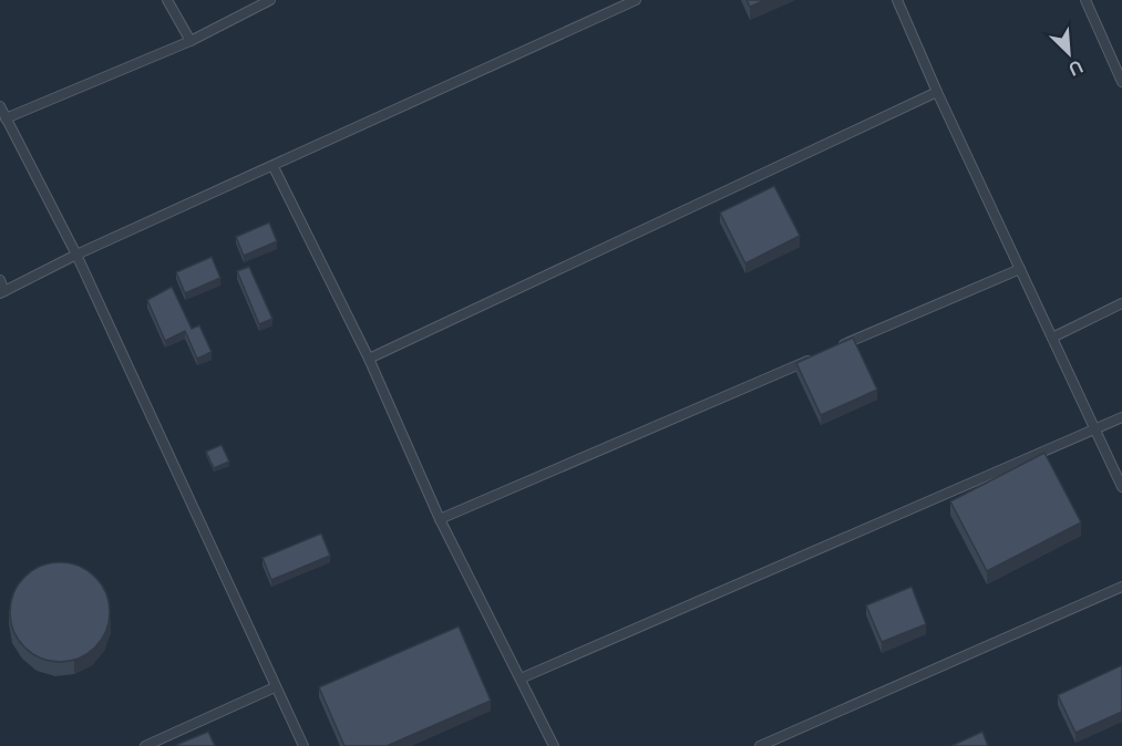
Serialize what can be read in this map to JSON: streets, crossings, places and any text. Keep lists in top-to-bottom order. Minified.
{"north":"bottom right"}
